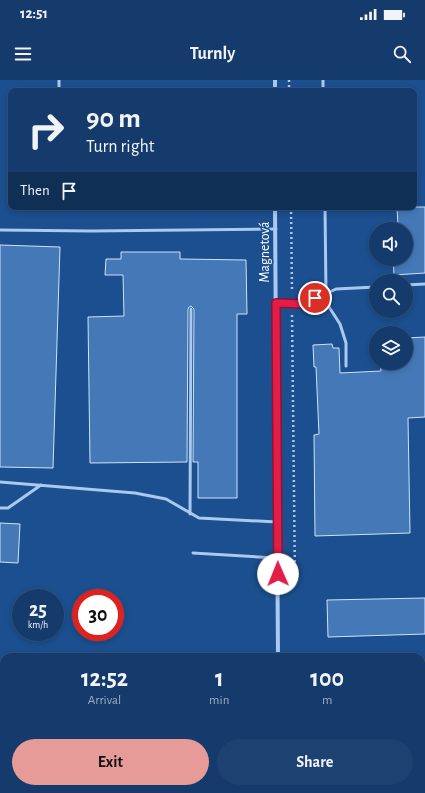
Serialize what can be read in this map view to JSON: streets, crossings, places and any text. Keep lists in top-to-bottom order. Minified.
{"streets":{"street":["Magnetová"]},"page":{"status":"12:51","header":"Turnly","turn":["90 m","Turn right"],"then":"Then","speed":"25 km/h","limit":"30","eta":["12:52","Arrival","1","min","100","m"],"buttons":["Exit","Share"]}}
